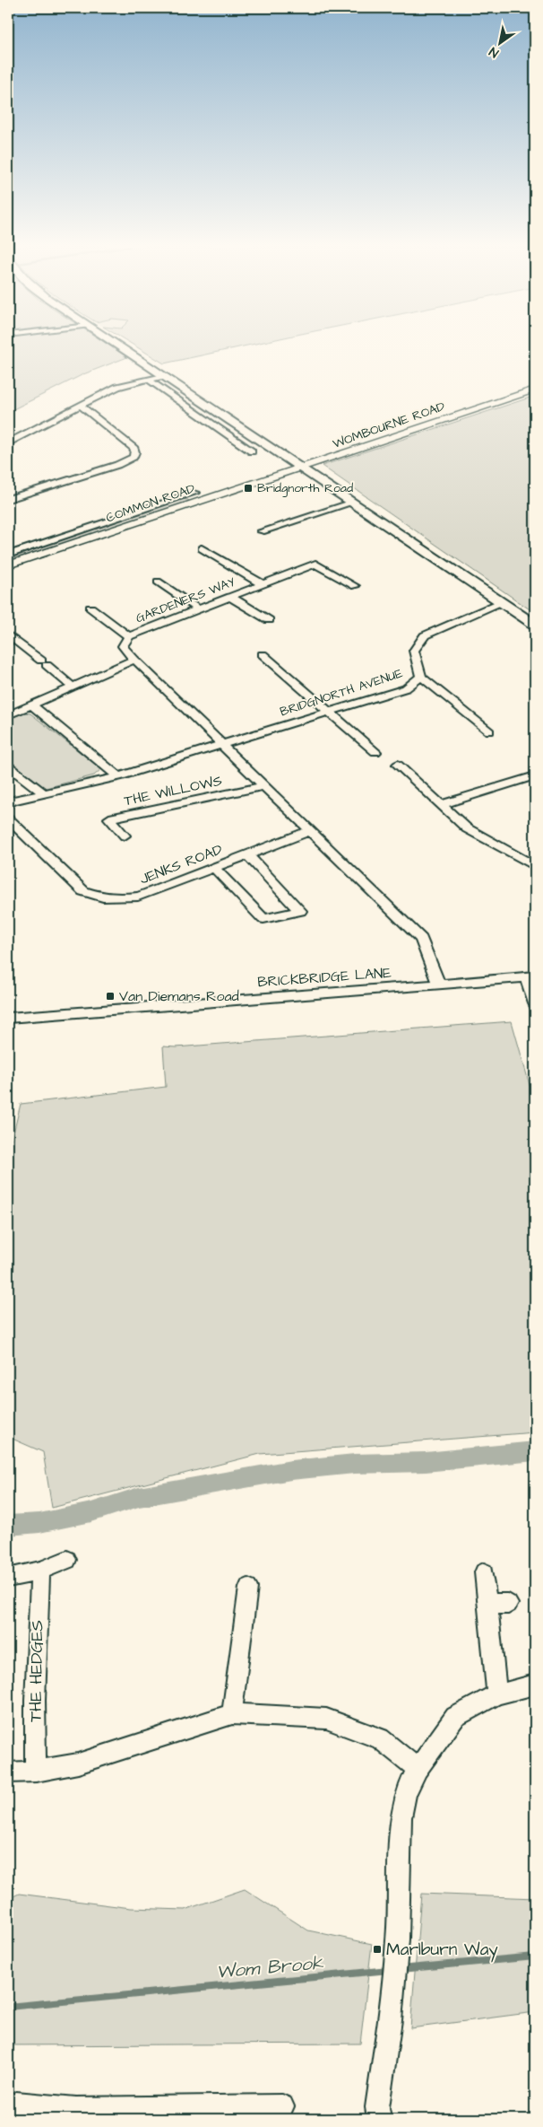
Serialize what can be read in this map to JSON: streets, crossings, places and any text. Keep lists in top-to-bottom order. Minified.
{"streets":{"street":["WOMBOURNE ROAD","COMMON ROAD","GARDENERS WAY","BRIDGNORTH AVENUE","THE WILLOWS","JENKS ROAD","BRICKBRIDGE LANE","THE HEDGES"]},"crossings":[["WOMBOURNE ROAD","COMMON ROAD"]],"water":["Wom Brook"],"places":{"transit":["Bridgnorth Road","Van Diemans Road","Marlburn Way"]},"north":"bottom left"}
